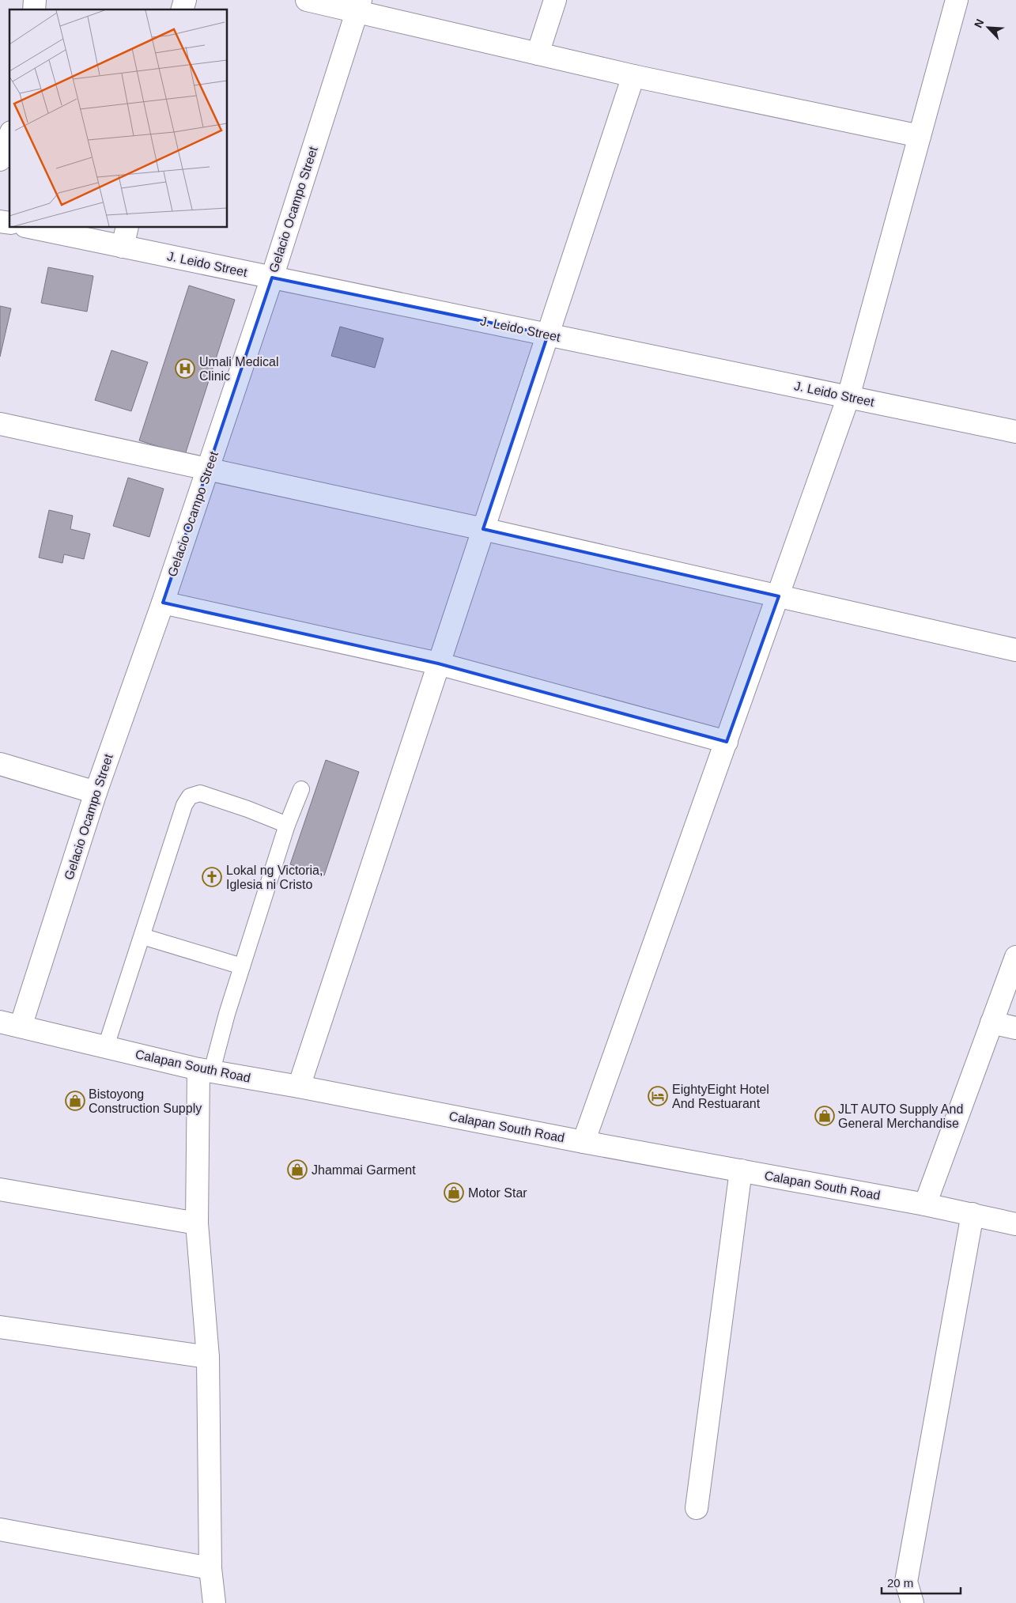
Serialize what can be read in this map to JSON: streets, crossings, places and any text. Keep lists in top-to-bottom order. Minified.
{"streets":{"main road":["Gelacio Ocampo Street","J. Leido Street","Calapan South Road"]},"crossings":[["Gelacio Ocampo Street","J. Leido Street"],["Gelacio Ocampo Street","Calapan South Road"]],"places":{"hospital":["Umali Medical Clinic"],"church":["Lokal ng Victoria, Iglesia ni Cristo"],"hotel":["EightyEight Hotel And Restuarant"],"shop":["Bistoyong Construction Supply","JLT AUTO Supply And General Merchandise","Jhammai Garment","Motor Star"]},"scale_bar":"20 m","north":"top left"}
